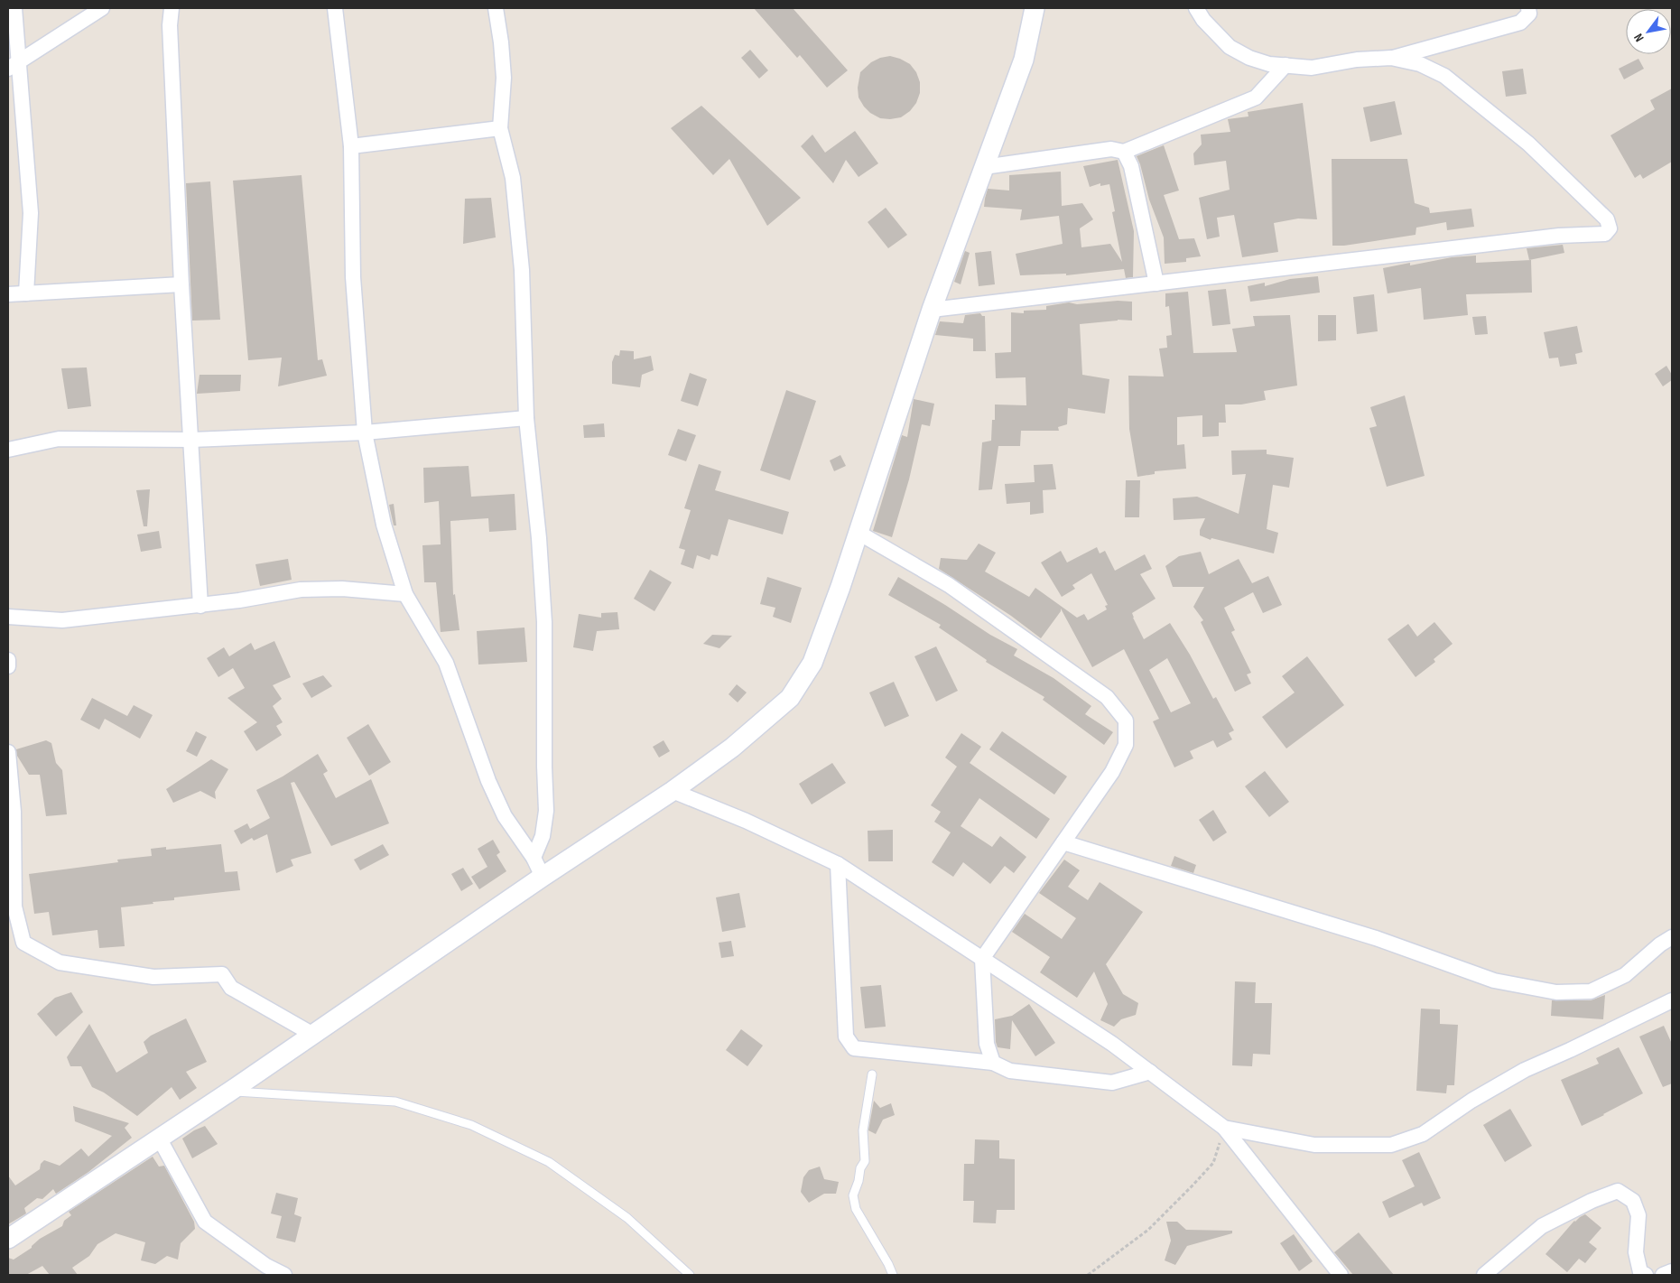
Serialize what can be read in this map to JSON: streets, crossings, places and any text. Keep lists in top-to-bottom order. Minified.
{"north":"bottom left"}
